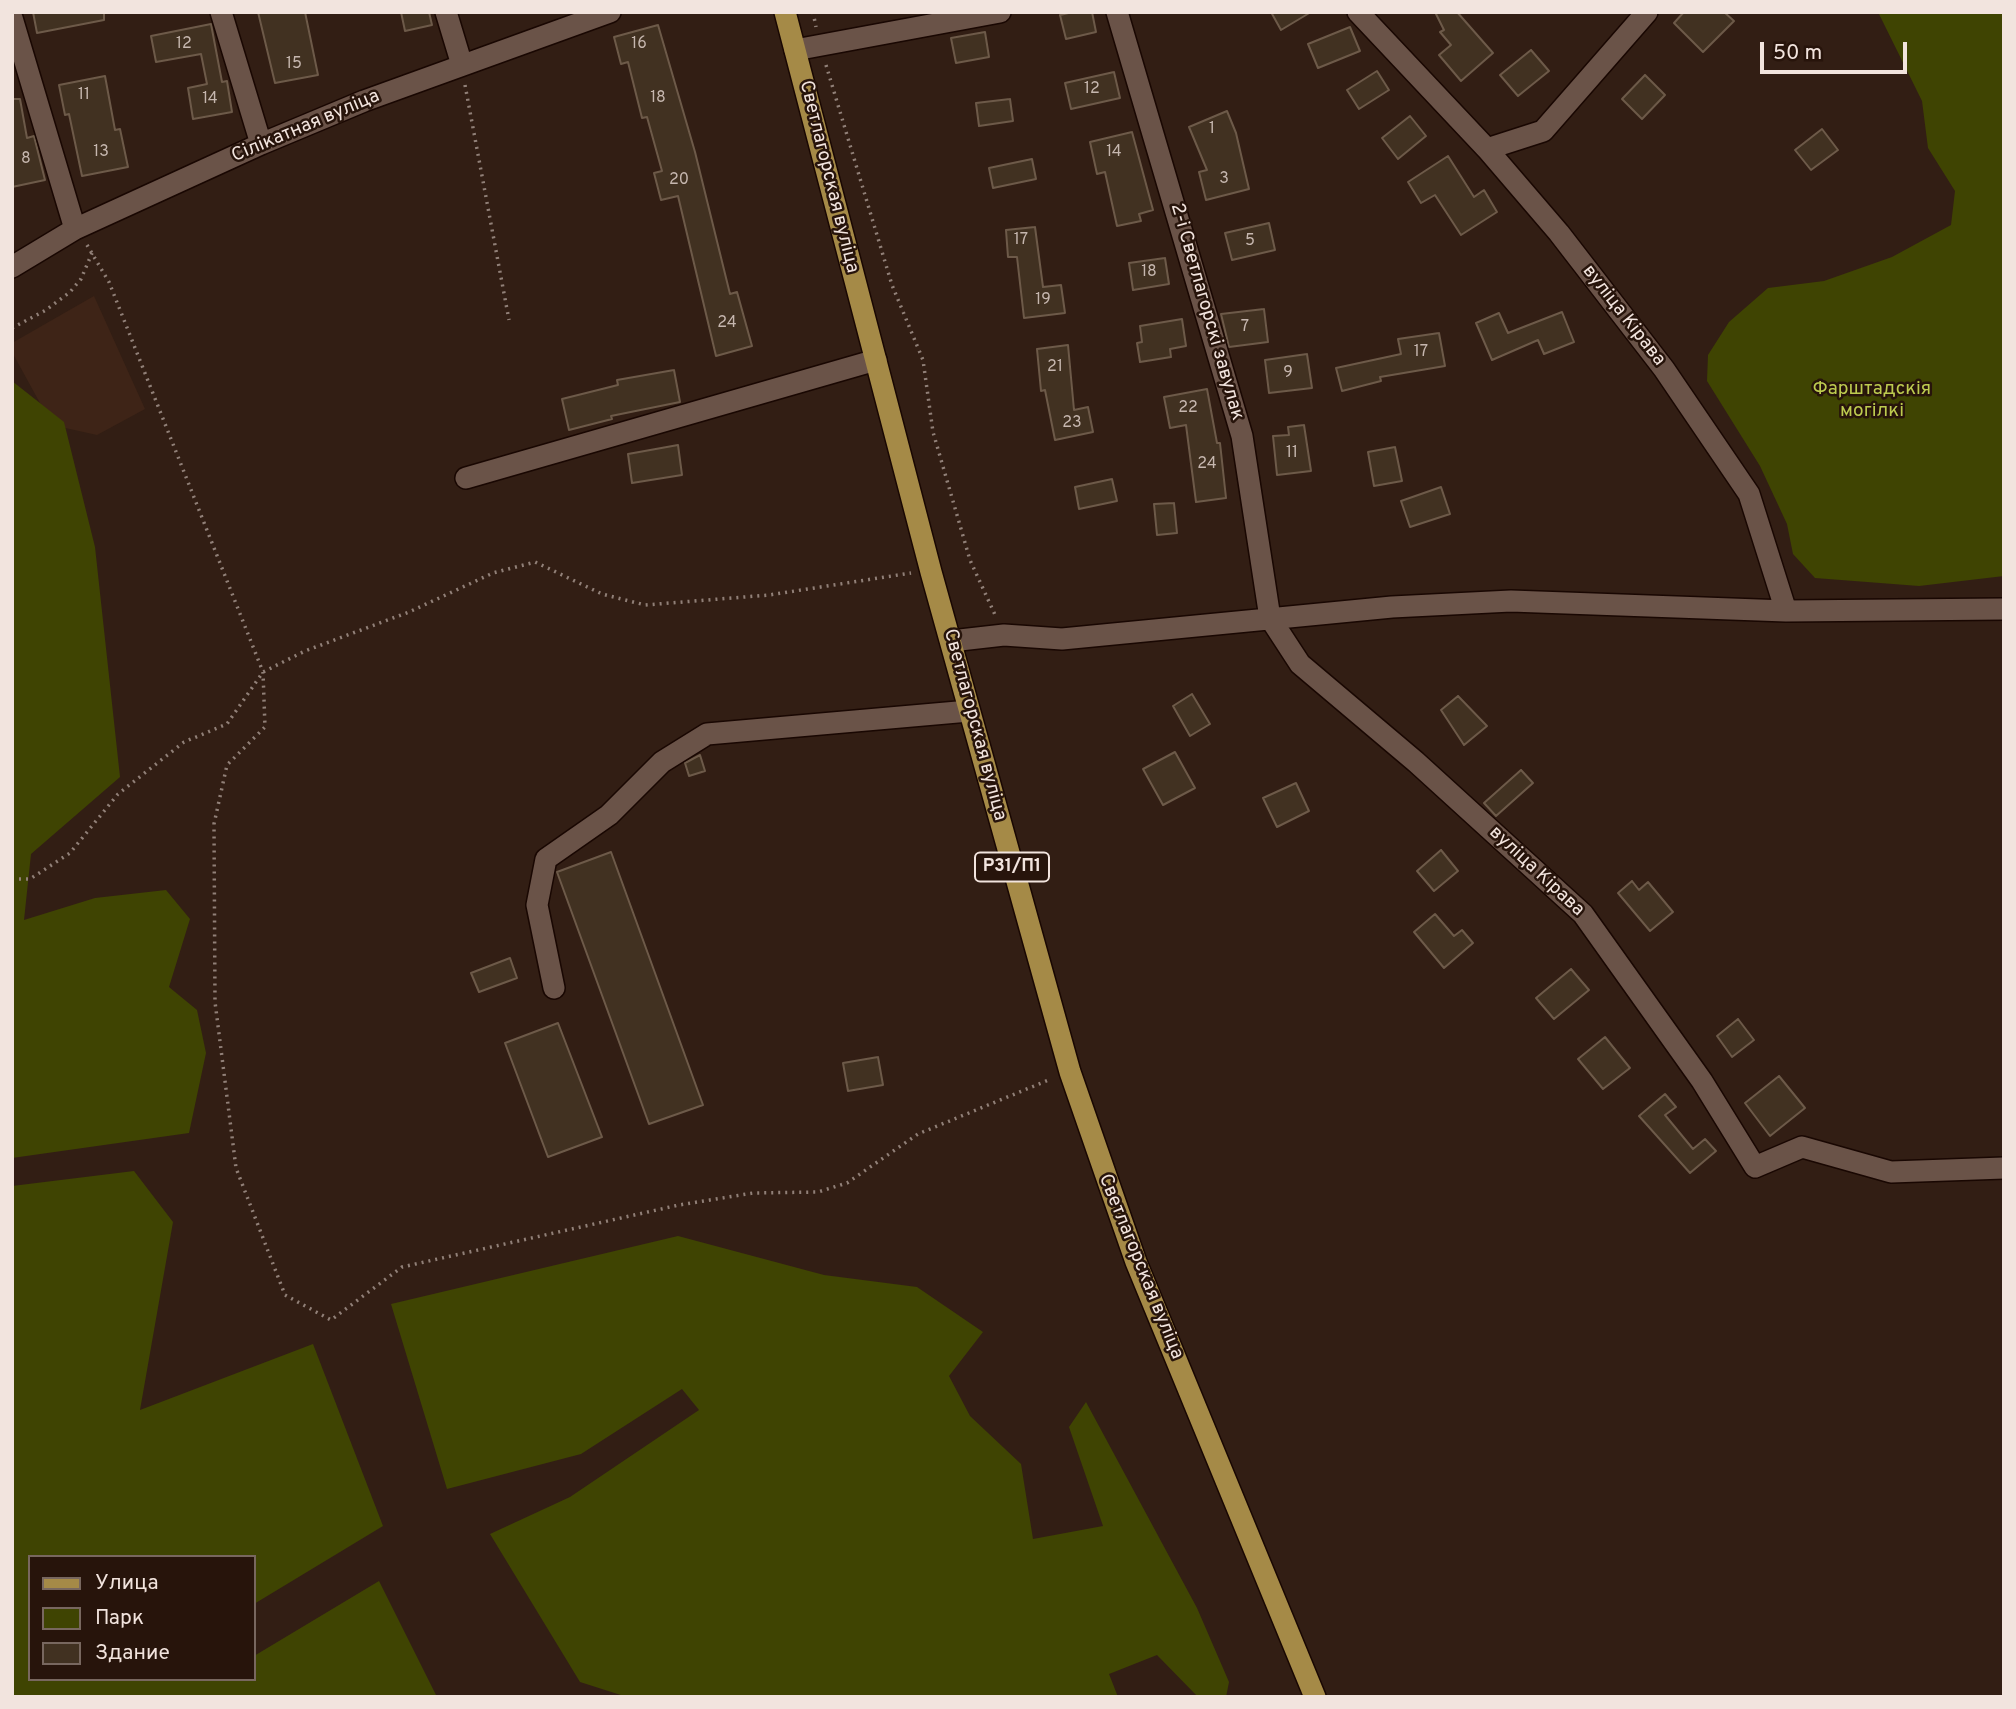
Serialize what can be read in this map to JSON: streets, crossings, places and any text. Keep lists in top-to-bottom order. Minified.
{"streets":{"main road":["Светлагорская вуліца","Р31/П1"],"street":["Сілікатная вуліца","2-і Светлагорскі завулак","вуліца Кірава"]},"crossings":[["2-і Светлагорскі завулак","вуліца Кірава"]],"parks":["Фарштадскія могілкі"],"house_numbers":["12","16","15","12","11","18","14","1","13","14","8","3","20","17","5","18","19","24","7","17","21","9","22","23","11","24"],"legend":["Улица","Парк","Здание"],"scale_bar":"50 m"}
